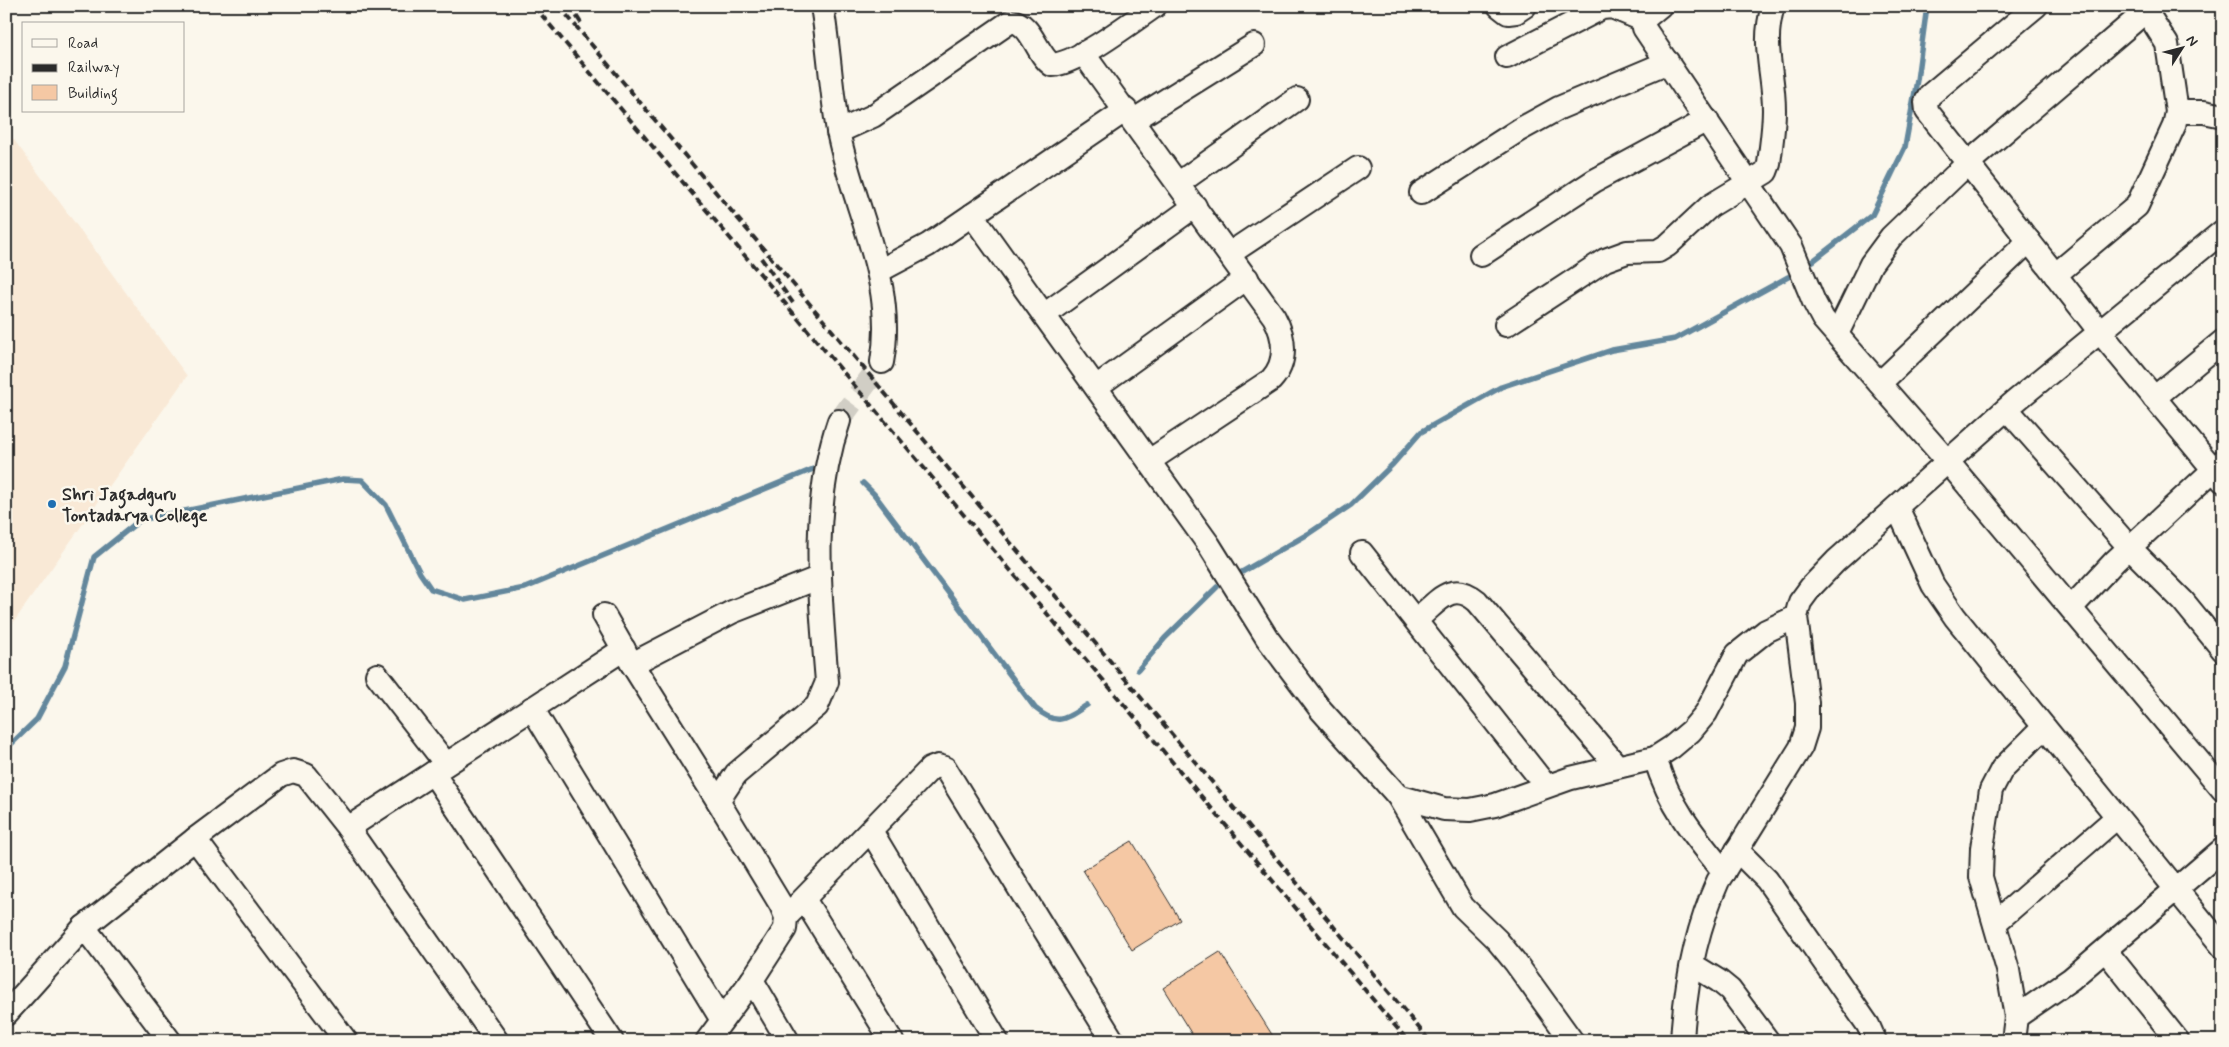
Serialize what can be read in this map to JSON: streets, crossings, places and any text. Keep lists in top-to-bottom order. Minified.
{"places":["Shri Jagadguru Tontadarya College"],"legend":["Road","Railway","Building"],"north":"top right"}
